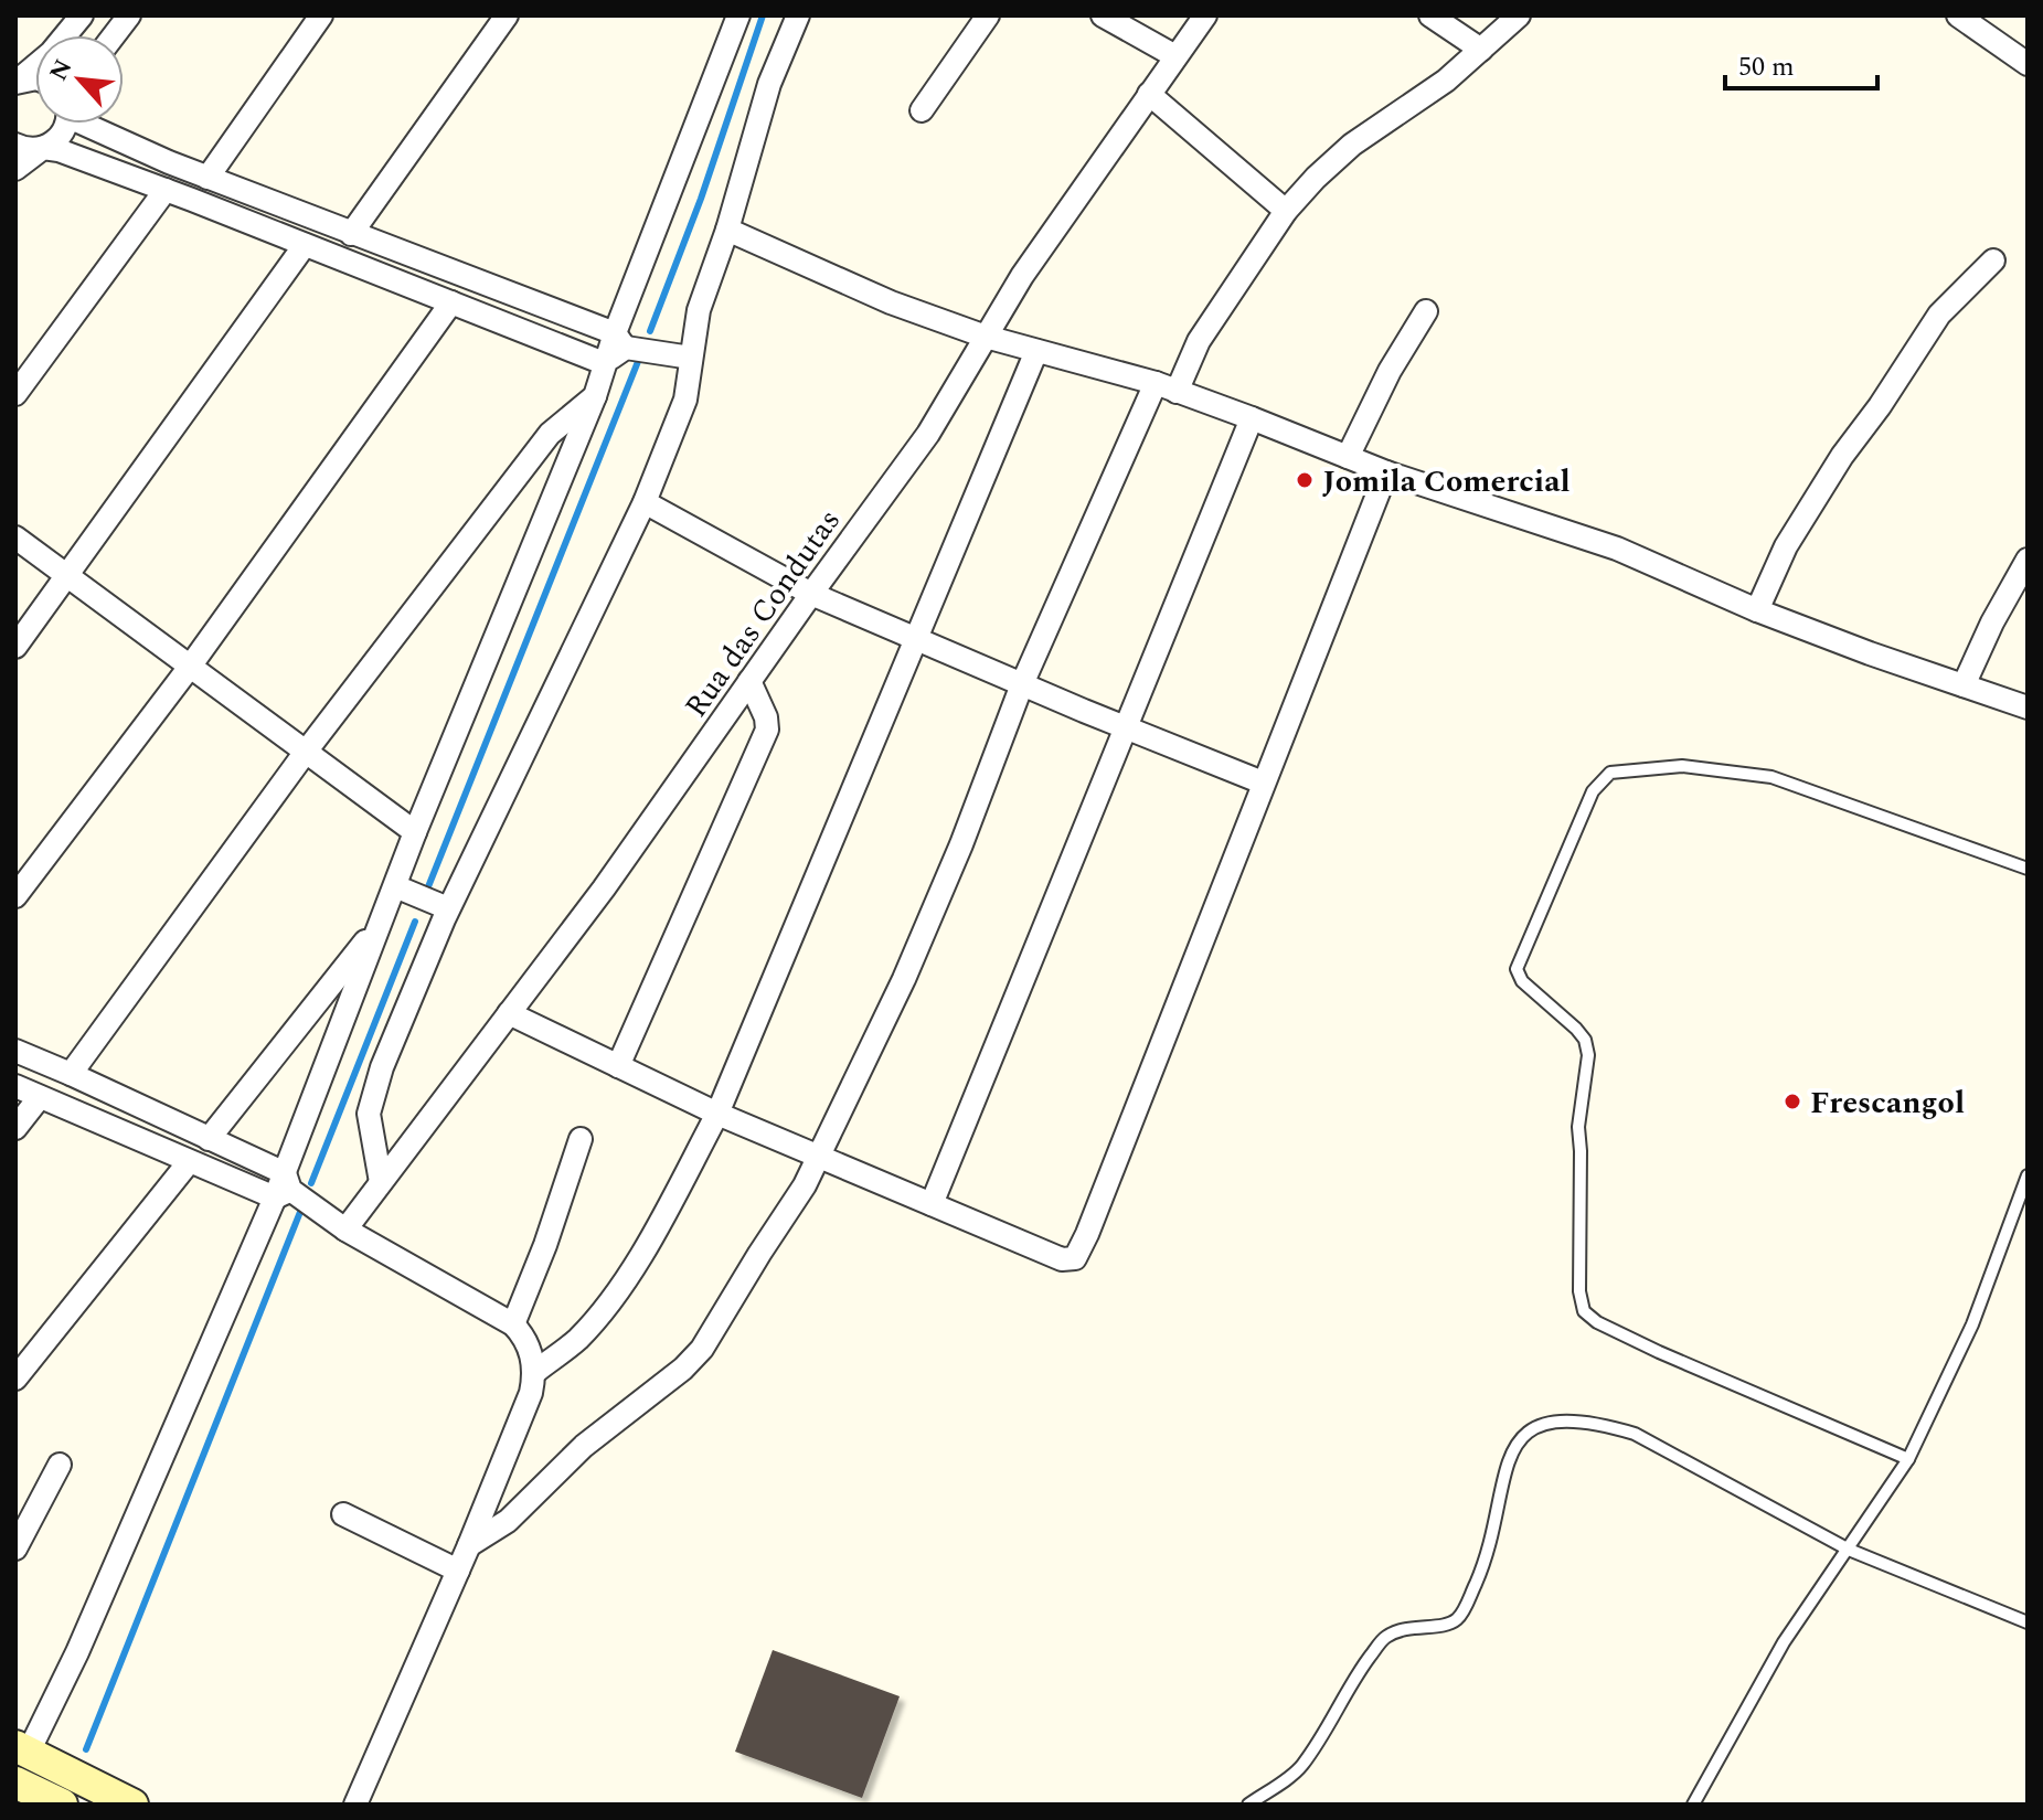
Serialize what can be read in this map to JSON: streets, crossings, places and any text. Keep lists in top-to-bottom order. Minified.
{"streets":{"street":["Rua das Condutas"]},"places":["Jomila Comercial","Frescangol"],"scale_bar":"50 m","north":"top left"}
